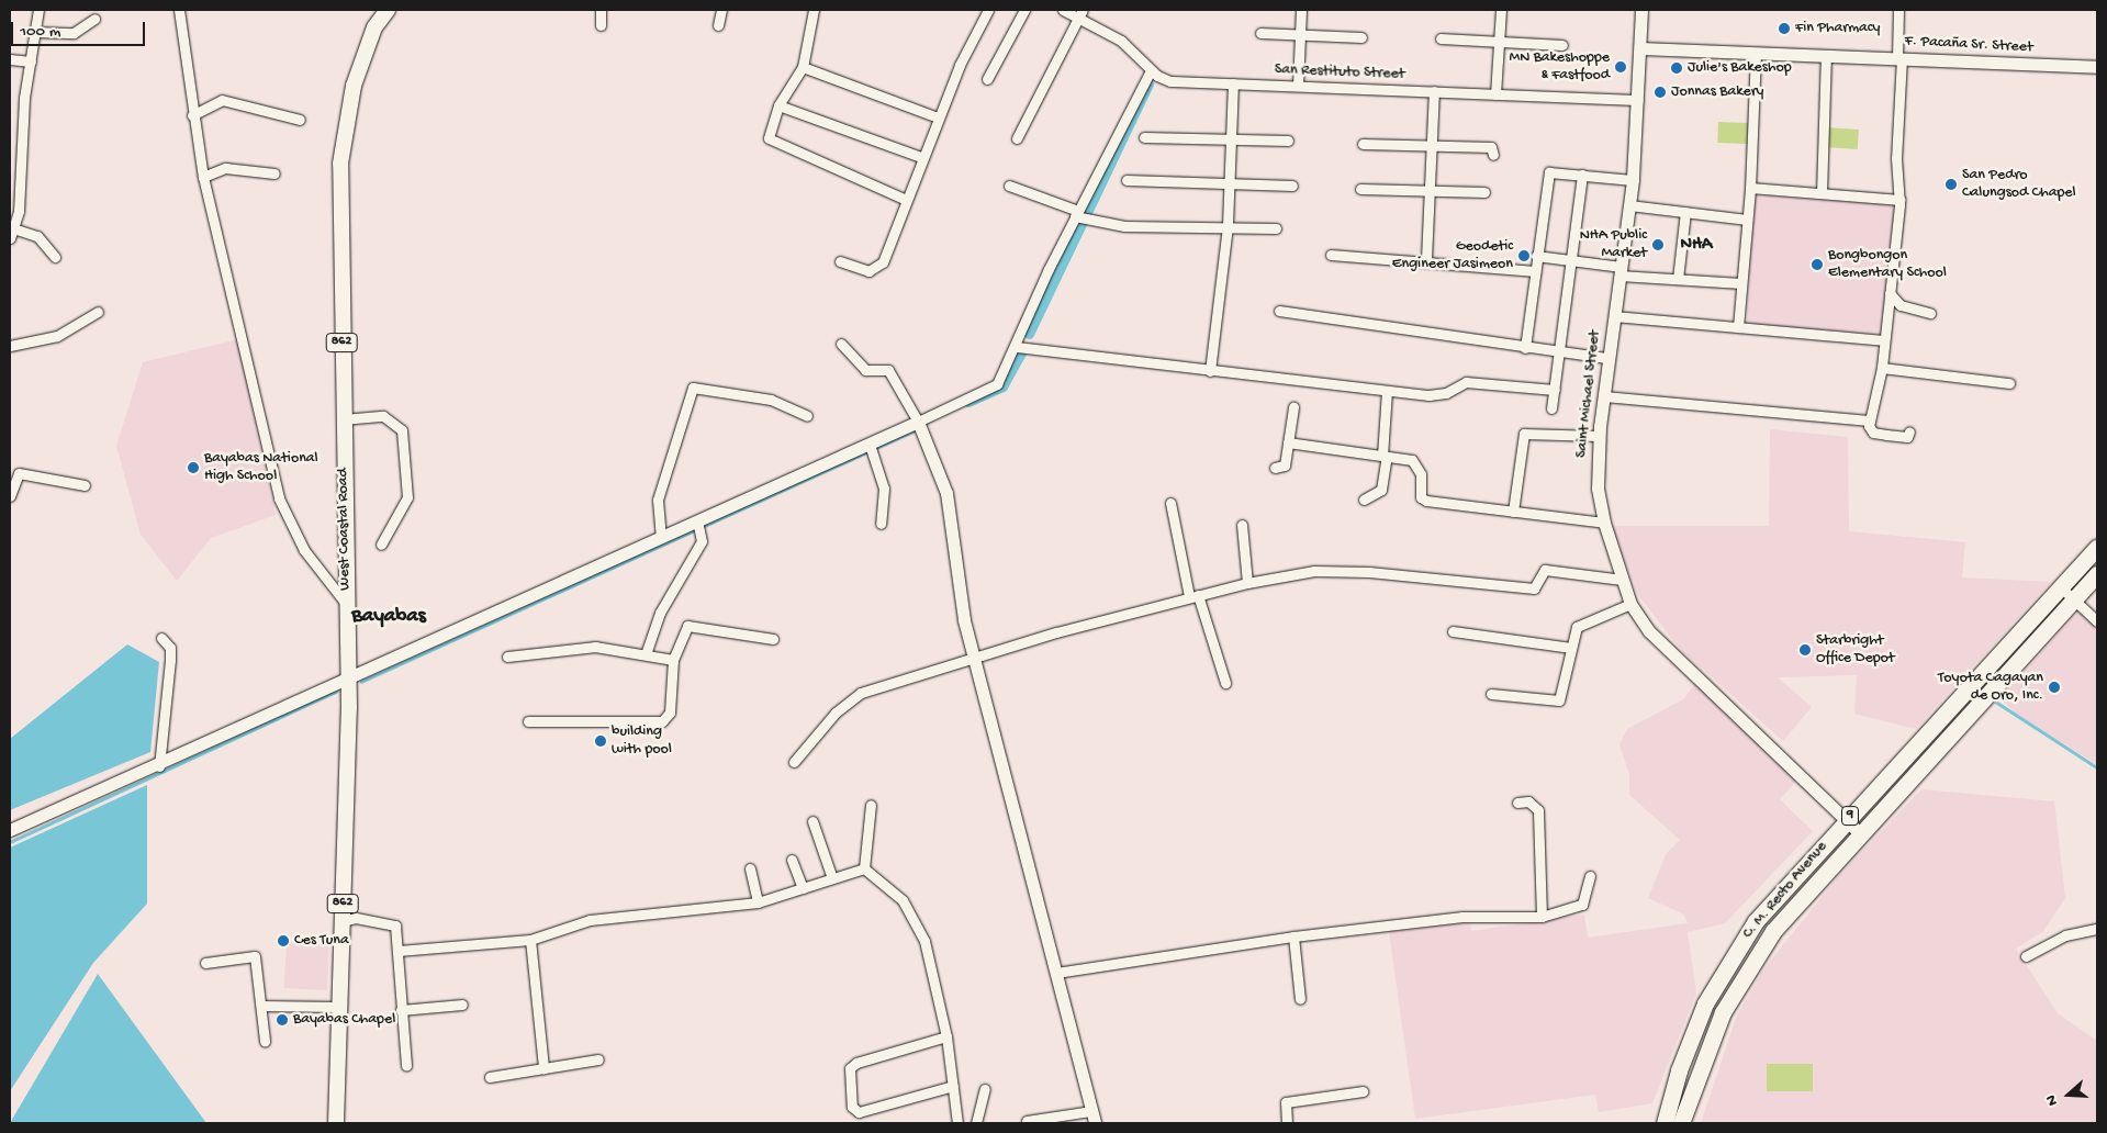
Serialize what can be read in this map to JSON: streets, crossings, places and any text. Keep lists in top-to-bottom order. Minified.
{"streets":{"highway":["9","C. M. Recto Avenue"],"main road":["862","West Coastal Road"],"street":["F. Pacaña Sr. Street","San Restituto Street","Saint Michael Street"]},"crossings":[["F. Pacaña Sr. Street","Saint Michael Street"],["San Restituto Street","Saint Michael Street"],["Saint Michael Street","C. M. Recto Avenue"]],"districts":["NHA","Bayabas"],"places":["Fin Pharmacy","MN Bakeshoppe & Fastfood","Julie's Bakeshop","Jonnas Bakery","San Pedro Calungsod Chapel","NHA Public Market","Geodetic Engineer Jasimeon","Bongbongon Elementary School","Bayabas National High School","Starbright Office Depot","Toyota Cagayan de Oro, Inc.","building with pool","Ces Tuna","Bayabas Chapel"],"scale_bar":"100 m","north":"left"}
